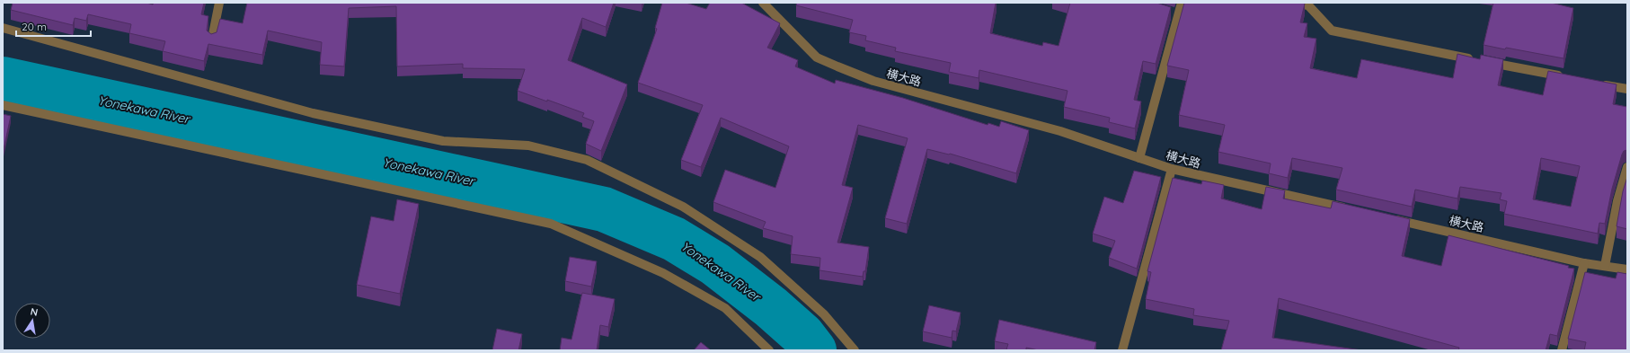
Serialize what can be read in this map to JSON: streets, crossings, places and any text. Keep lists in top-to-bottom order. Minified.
{"streets":{"street":["横大路"]},"water":["Yonekawa River"],"scale_bar":"20 m","north":"top"}
